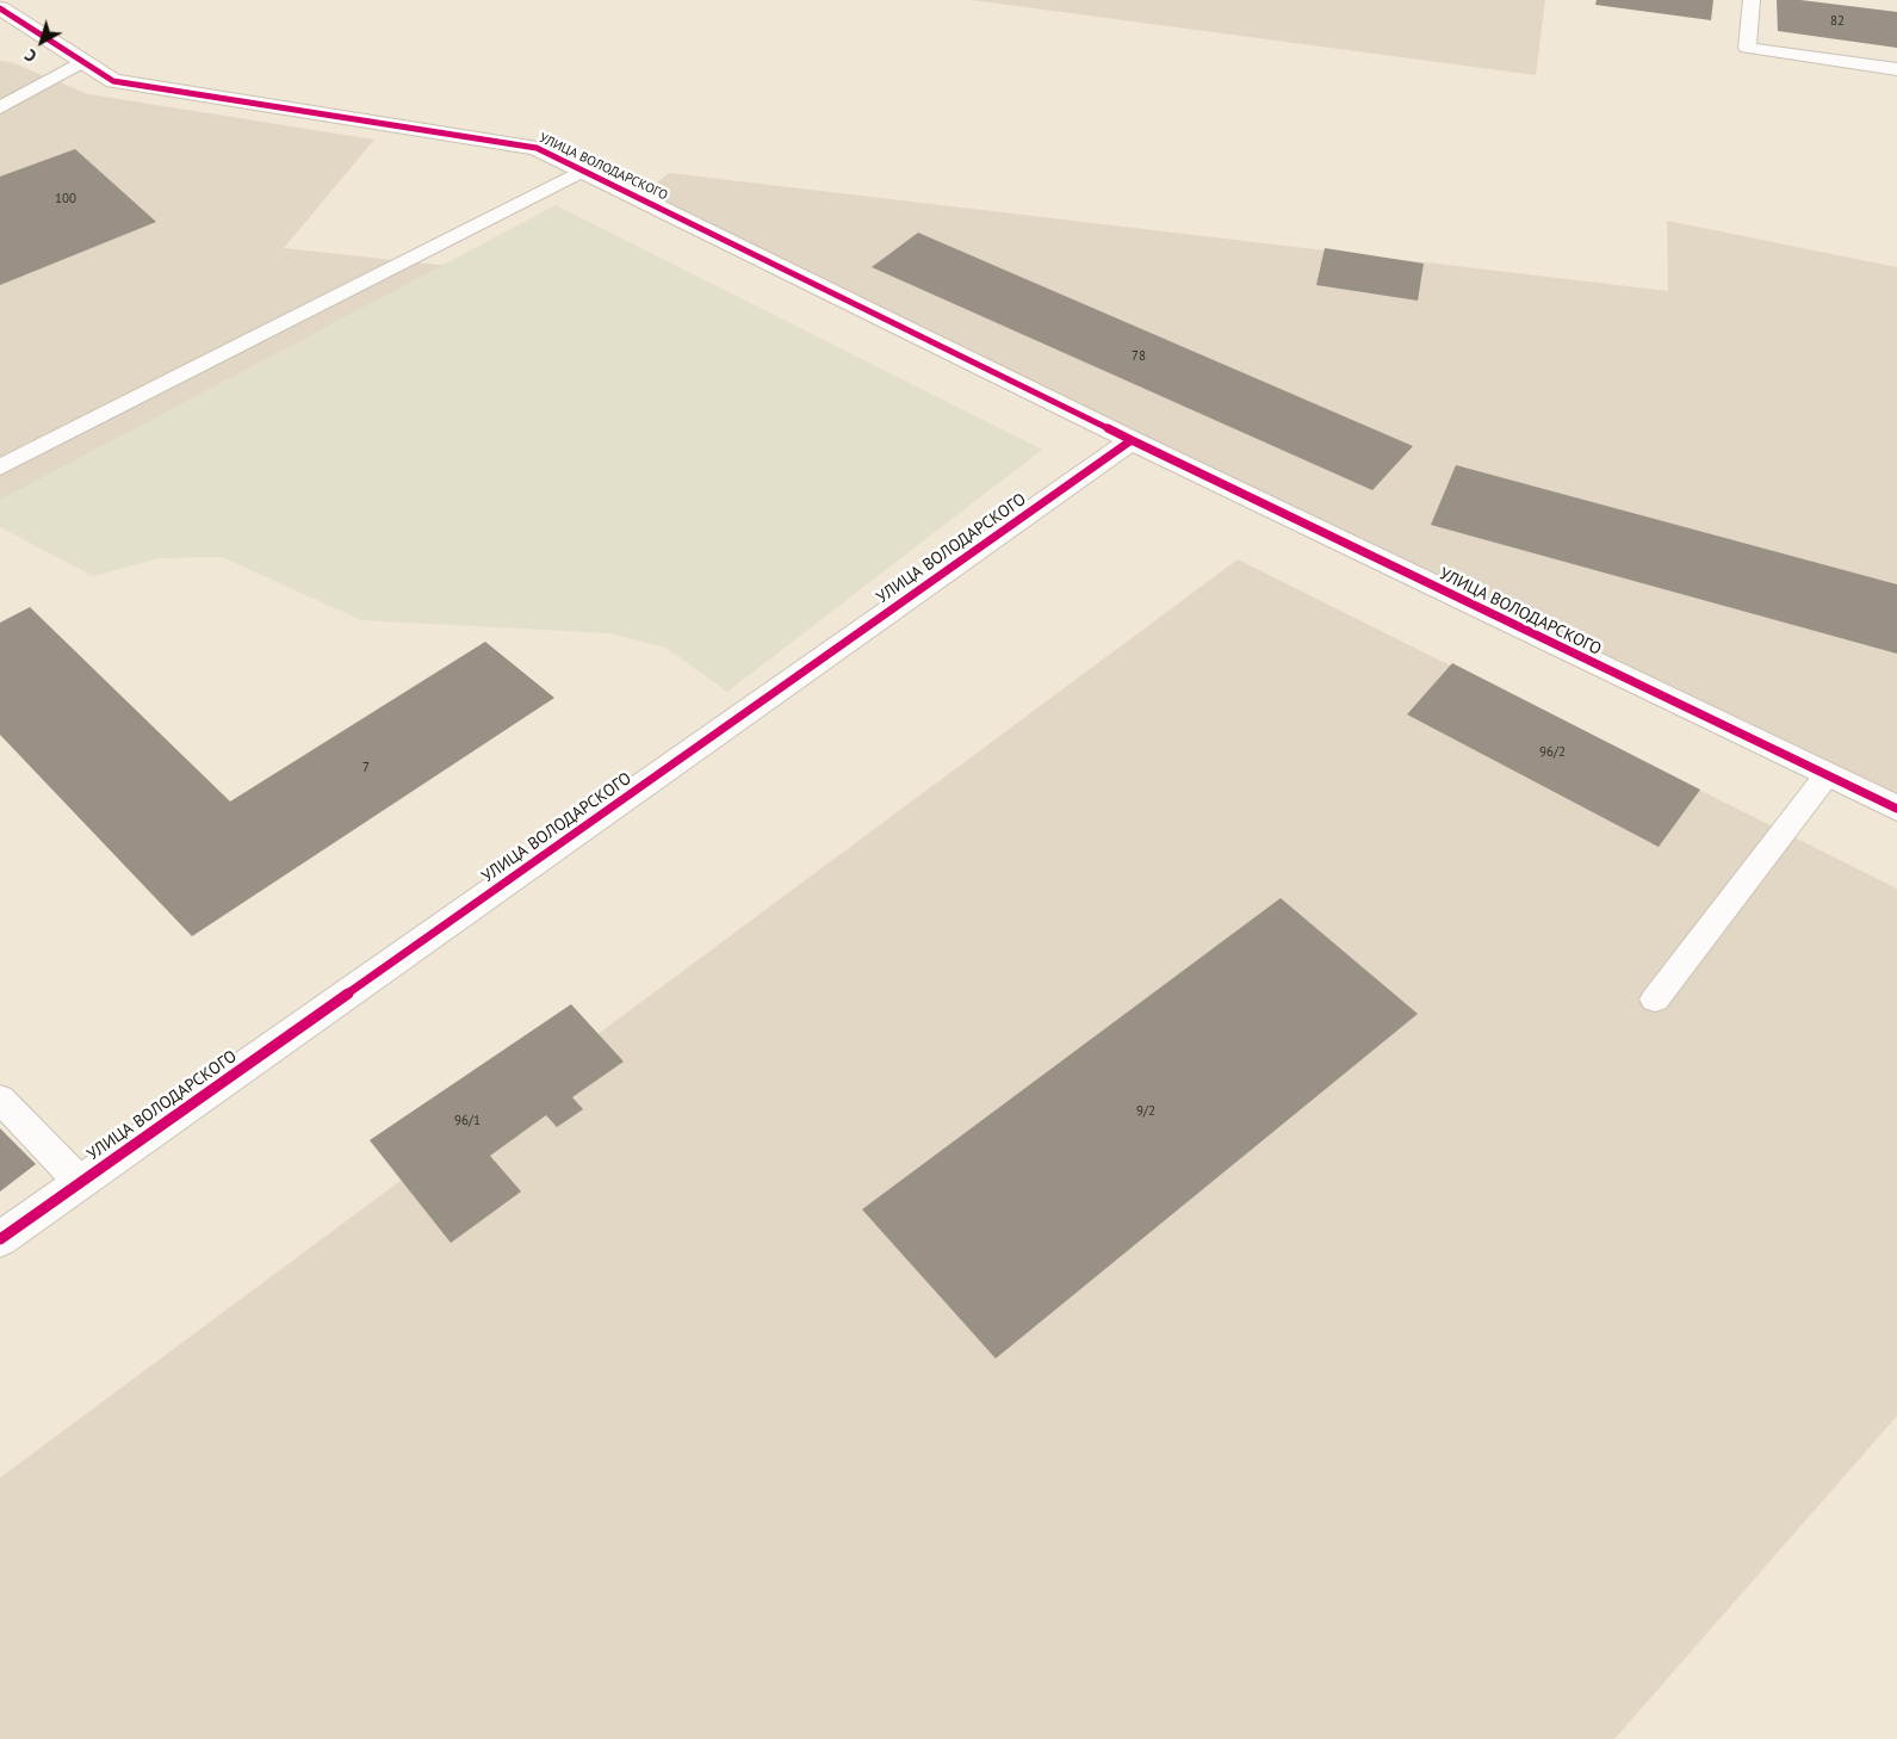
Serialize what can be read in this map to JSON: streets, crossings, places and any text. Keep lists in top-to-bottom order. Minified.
{"streets":{"street":["УЛИЦА ВОЛОДАРСКОГО"]},"house_numbers":["82","100","78","96/2","7","9/2","96/1"],"north":"bottom left"}
